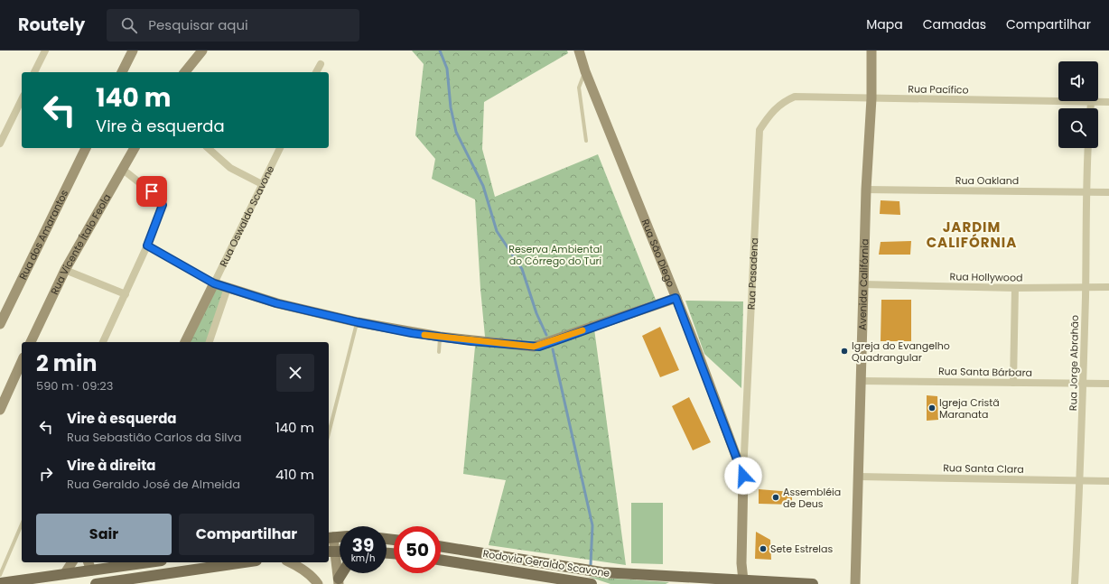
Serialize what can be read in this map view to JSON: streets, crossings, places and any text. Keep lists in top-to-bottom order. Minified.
{"streets":{"main road":["Rodovia Geraldo Scavone"],"street":["Rua Pacífico","Rua Oakland","Rua Oswaldo Scavone","Rua dos Amarantos","Rua Vicente Ítalo Feola","Rua São Diego","Rua Pasadena","Rua Hollywood","Avenida Califórnia","Rua Jorge Abrahão","Rua Santa Bárbara","Rua Santa Clara"]},"crossings":[["Rua Pacífico","Rua Pasadena"],["Rua Pacífico","Avenida Califórnia"],["Rua Oakland","Avenida Califórnia"],["Rua Oakland","Rua Jorge Abrahão"],["Rua São Diego","Rua Pasadena"],["Rua Pasadena","Rodovia Geraldo Scavone"],["Rua Hollywood","Avenida Califórnia"],["Rua Hollywood","Rua Jorge Abrahão"],["Avenida Califórnia","Rua Santa Bárbara"],["Avenida Califórnia","Rua Santa Clara"],["Rua Jorge Abrahão","Rua Santa Bárbara"],["Rua Jorge Abrahão","Rua Santa Clara"]],"districts":["JARDIM CALIFÓRNIA"],"parks":["Reserva Ambiental do Córrego do Turi"],"places":["Igreja do Evangelho Quadrangular","Igreja Cristã Maranata","Assembléia de Deus","Sete Estrelas"],"page":{"header":"Routely","search":"Pesquisar aqui","nav":["Mapa","Camadas","Compartilhar"],"turn":["140 m","Vire à esquerda"],"heading":["2 min","590 m · 09:23"],"list":[{"name":"Vire à esquerda","note":"Rua Sebastião Carlos da Silva","value":"140 m"},{"name":"Vire à direita","note":"Rua Geraldo José de Almeida","value":"410 m"}],"buttons":["Sair","Compartilhar"],"speed":"39 km/h","limit":"50"}}
